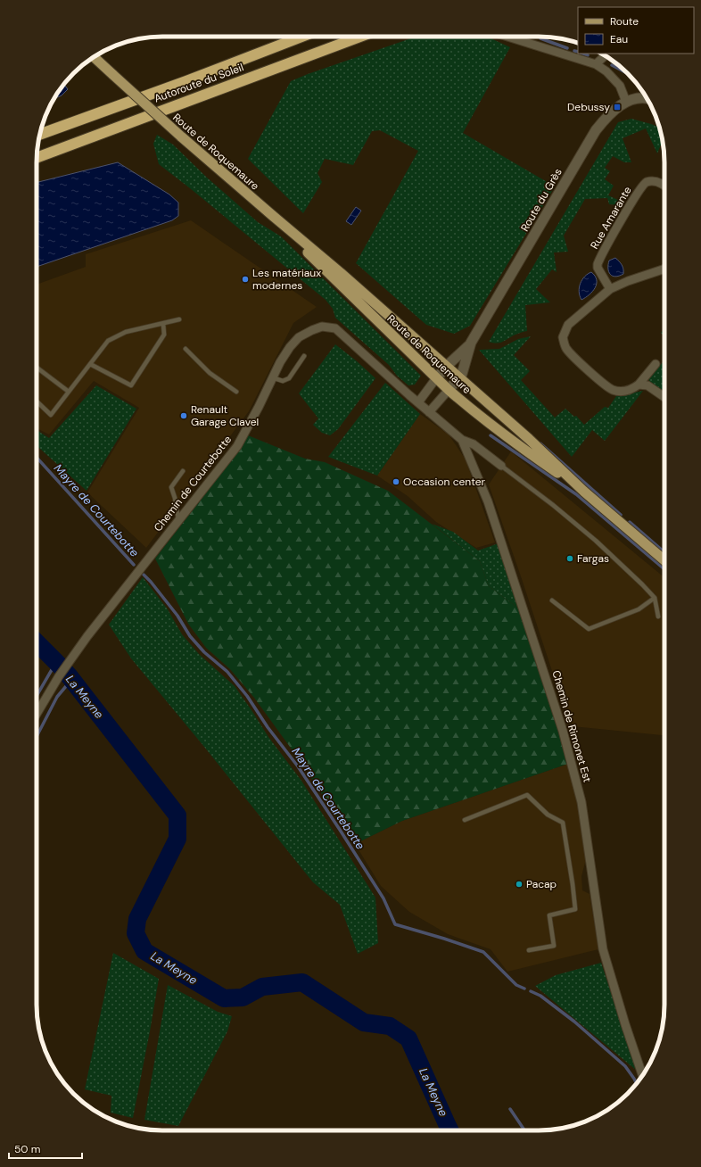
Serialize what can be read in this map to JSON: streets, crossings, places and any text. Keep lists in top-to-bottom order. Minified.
{"streets":{"highway":["Autoroute du Soleil"],"main road":["Route de Roquemaure"],"street":["Route du Grès","Rue Amarante","Chemin de Courtebotte","Chemin de Rimonet Est"]},"crossings":[["Chemin de Courtebotte","Chemin de Rimonet Est"]],"water":["Mayre de Courtebotte","La Meyne"],"places":{"transit":["Debussy"],"other":["Les matériaux modernes","Renault Garage Clavel","Occasion center","Fargas","Pacap"]},"legend":["Route","Eau"],"scale_bar":"50 m"}
